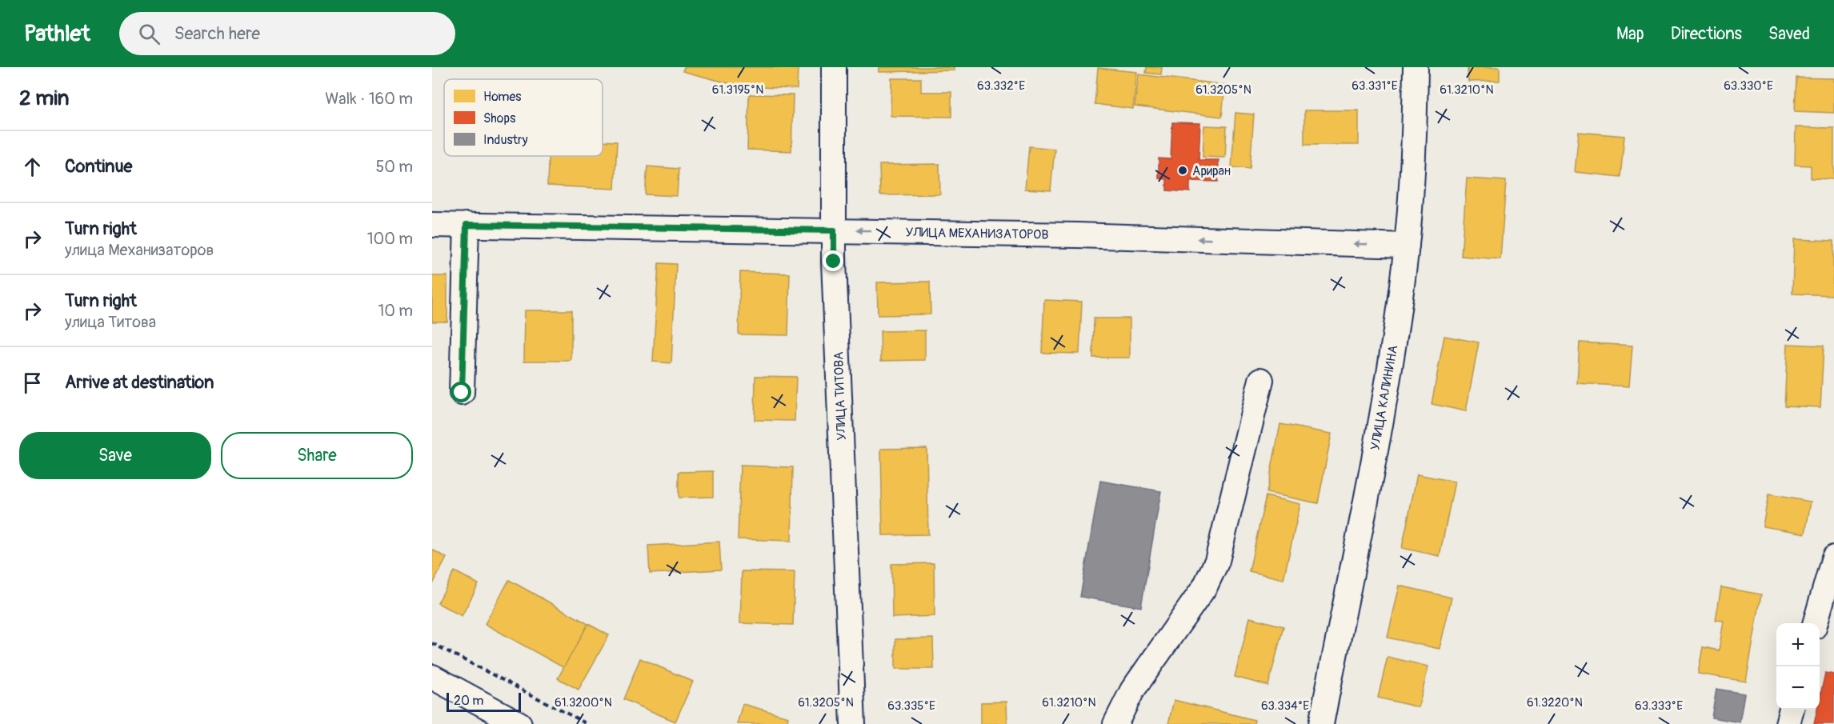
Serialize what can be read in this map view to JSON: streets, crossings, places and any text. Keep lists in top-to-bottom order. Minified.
{"streets":{"street":["УЛИЦА МЕХАНИЗАТОРОВ","УЛИЦА ТИТОВА","УЛИЦА КАЛИНИНА"]},"crossings":[["УЛИЦА МЕХАНИЗАТОРОВ","УЛИЦА ТИТОВА"],["УЛИЦА МЕХАНИЗАТОРОВ","УЛИЦА КАЛИНИНА"]],"one_way":["УЛИЦА МЕХАНИЗАТОРОВ"],"places":["Ариран"],"legend":["Homes","Shops","Industry"],"scale_bar":"20 m","page":{"header":"Pathlet","search":"Search here","nav":["Map","Directions","Saved"],"heading":["2 min","Walk · 160 m"],"list":[["Continue","50 m"],["Turn right","улица Механизаторов","100 m"],["Turn right","улица Титова","10 m"],"Arrive at destination"],"buttons":["Save","Share"],"map_buttons":["+","−"],"scale":"20 m"},"coordinates":["63.330°E","63.332°E","63.331°E","61.3195°N","61.3205°N","61.3210°N","61.3200°N","61.3220°N","63.335°E","63.334°E","63.333°E"]}
